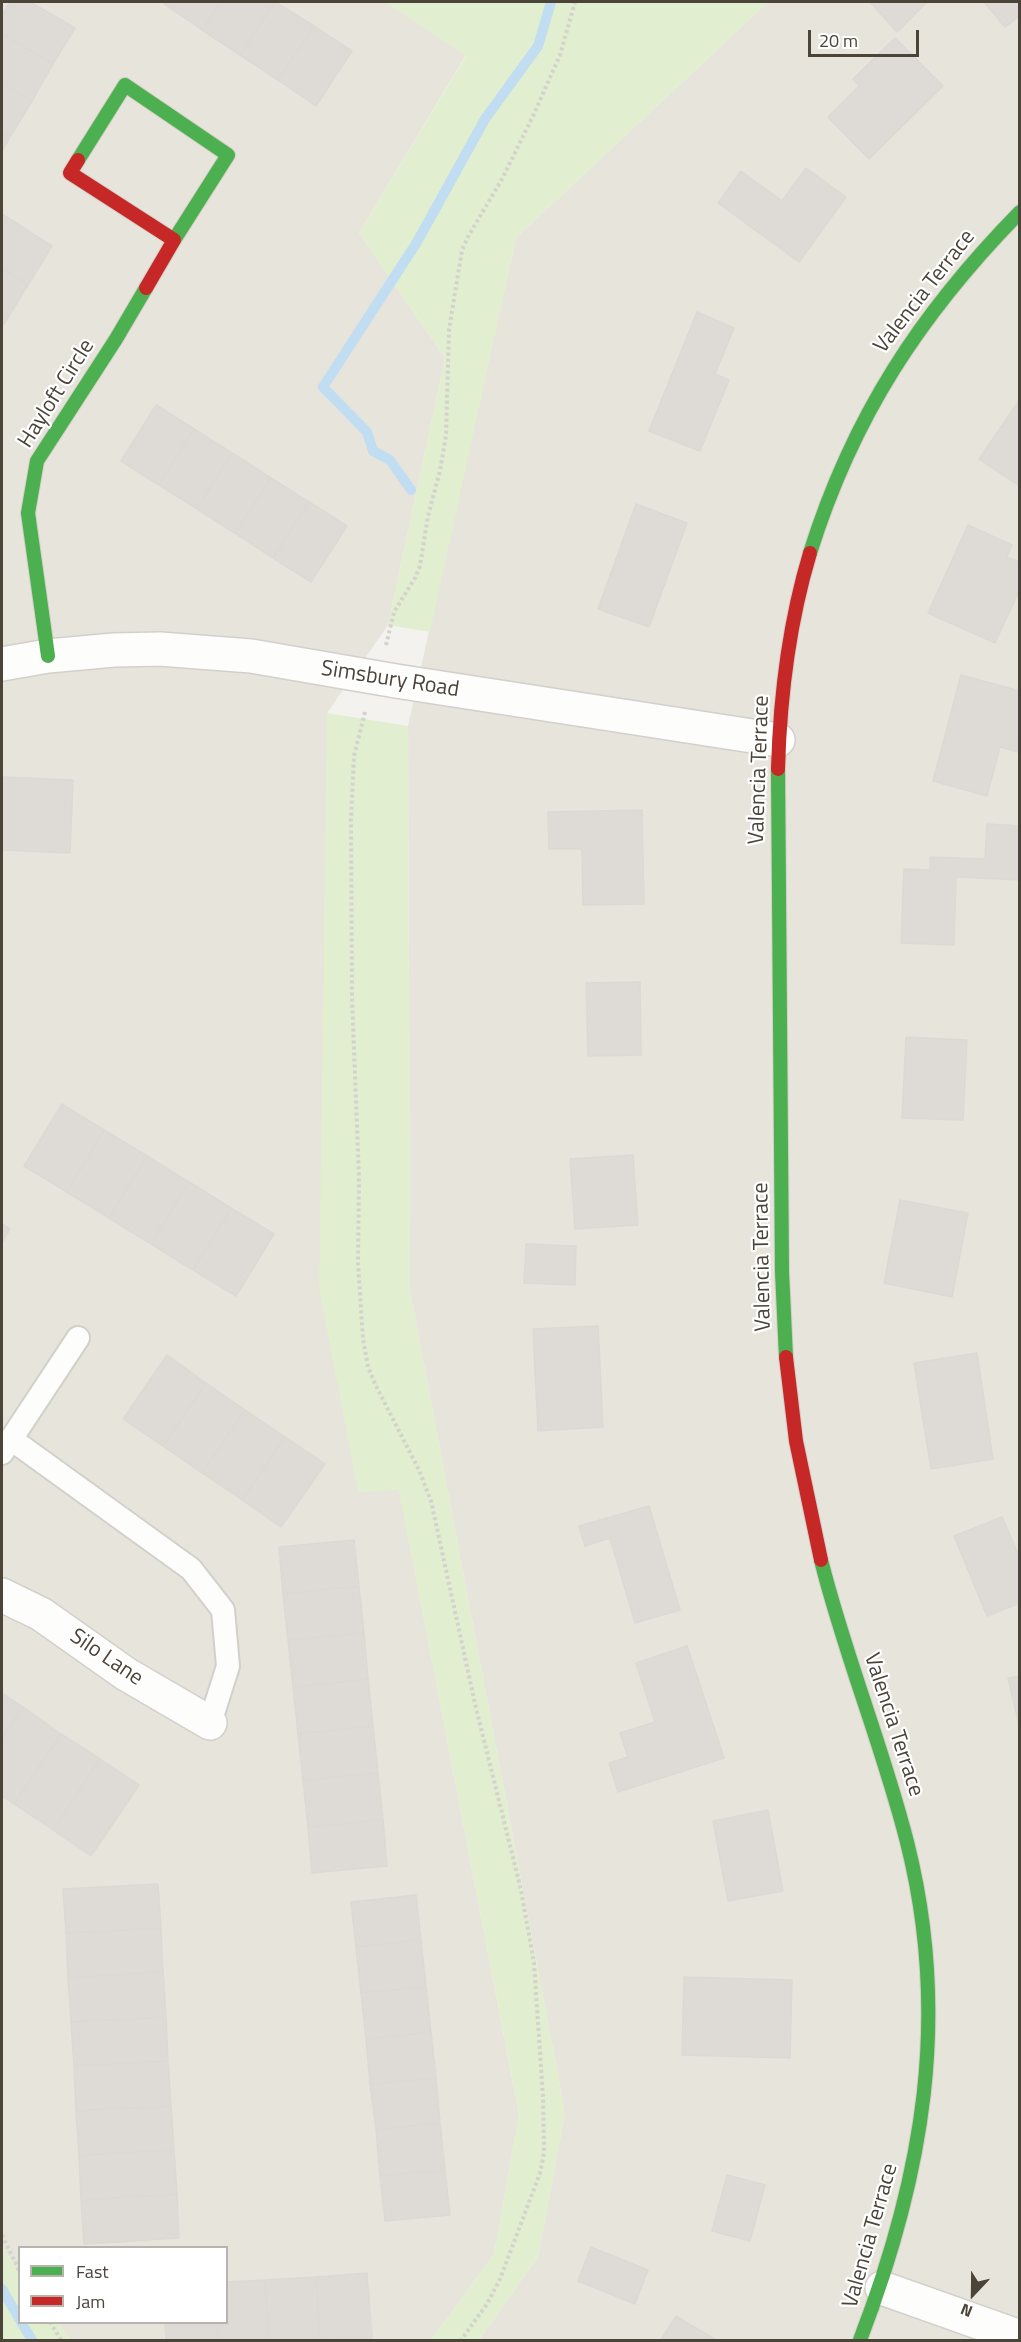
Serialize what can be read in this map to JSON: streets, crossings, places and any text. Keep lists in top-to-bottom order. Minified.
{"streets":{"street":["Valencia Terrace","Hayloft Circle","Simsbury Road","Silo Lane"]},"crossings":[["Valencia Terrace","Simsbury Road"],["Hayloft Circle","Simsbury Road"]],"legend":["Fast","Jam"],"scale_bar":"20 m","north":"bottom"}
